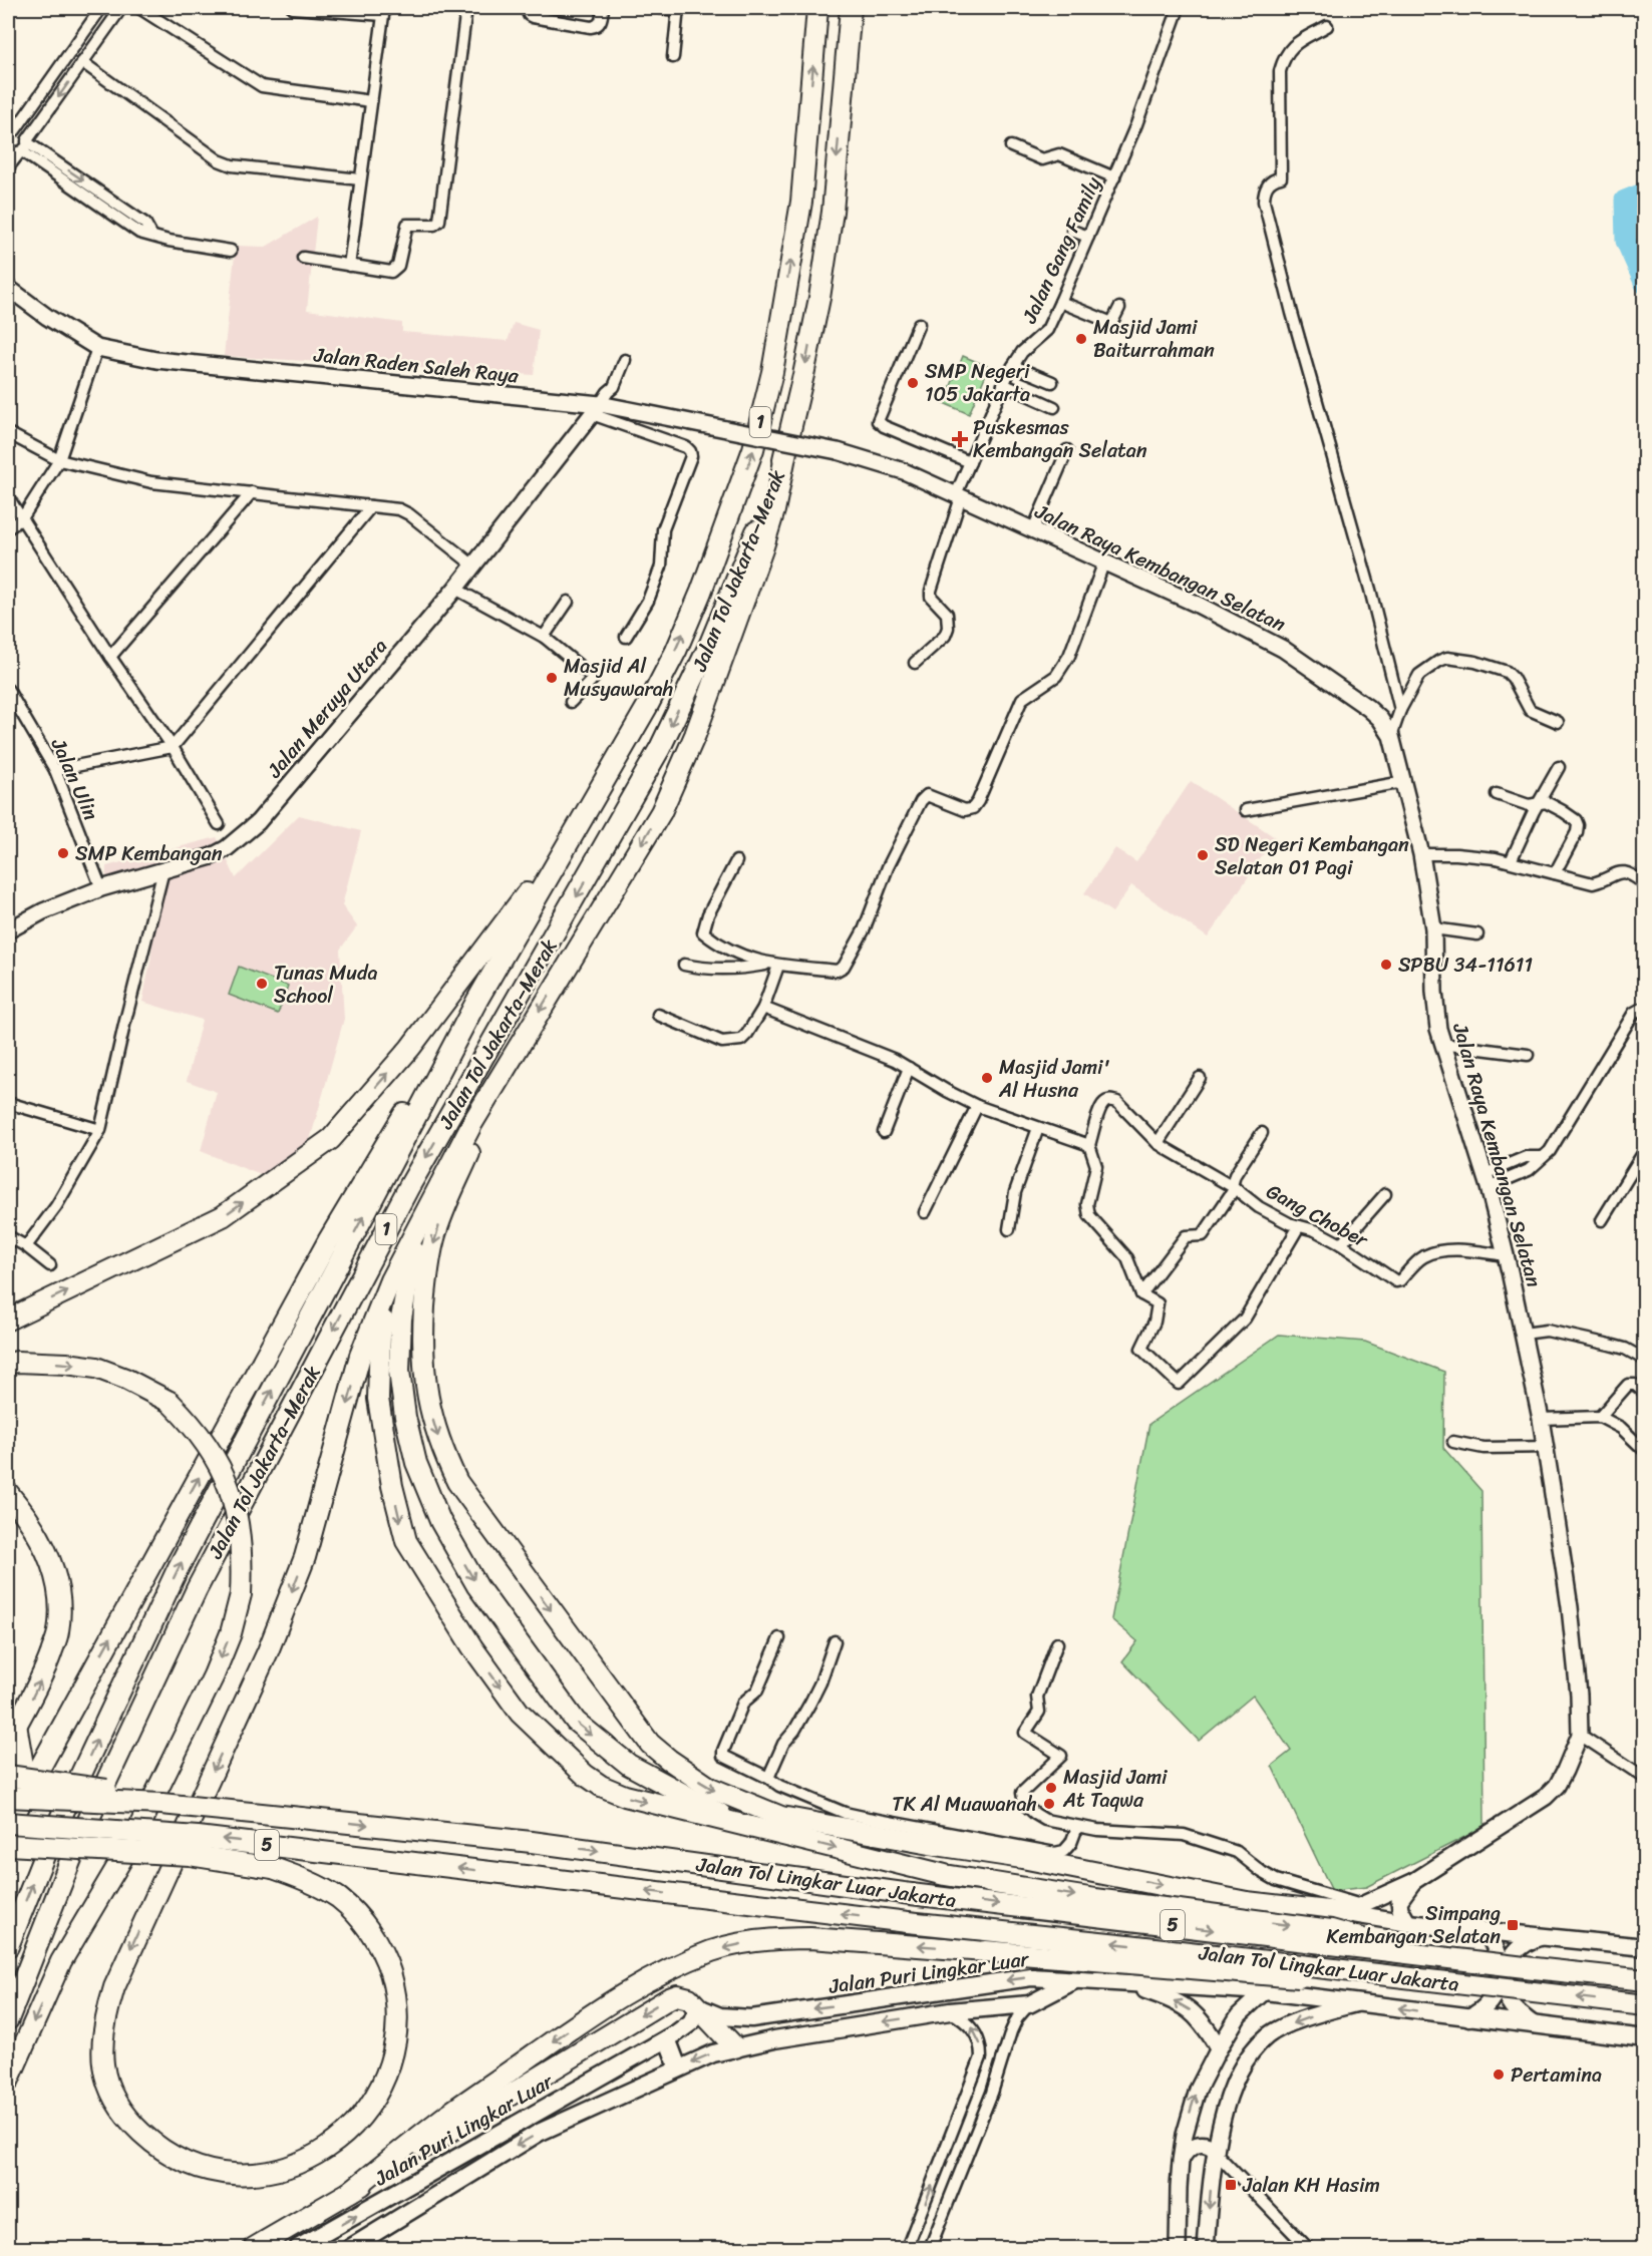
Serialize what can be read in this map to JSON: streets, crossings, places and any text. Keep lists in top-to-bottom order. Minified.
{"streets":{"highway":["1","Jalan Tol Jakarta–Merak","5","Jalan Tol Lingkar Luar Jakarta"],"main road":["Jalan Raden Saleh Raya","Jalan Raya Kembangan Selatan","Jalan Meruya Utara","Jalan Puri Lingkar Luar"],"street":["Jalan Gang Family","Jalan Ulin","Gang Chober"]},"crossings":[["Jalan Gang Family","Jalan Raya Kembangan Selatan"],["Jalan Raden Saleh Raya","Jalan Raya Kembangan Selatan"],["Jalan Raden Saleh Raya","Jalan Meruya Utara"],["Jalan Raya Kembangan Selatan","Gang Chober"],["Jalan Meruya Utara","Jalan Ulin"]],"places":{"other":["Masjid Jami Baiturrahman","SMP Negeri 105 Jakarta","Masjid Al Musyawarah","SMP Kembangan","SD Negeri Kembangan Selatan 01 Pagi","SPBU 34-11611","Tunas Muda School","Masjid Jami' Al Husna","Masjid Jami At Taqwa","TK Al Muawanah","Pertamina"],"health":["Puskesmas Kembangan Selatan"],"transit":["Simpang Kembangan Selatan","Jalan KH Hasim"]}}
